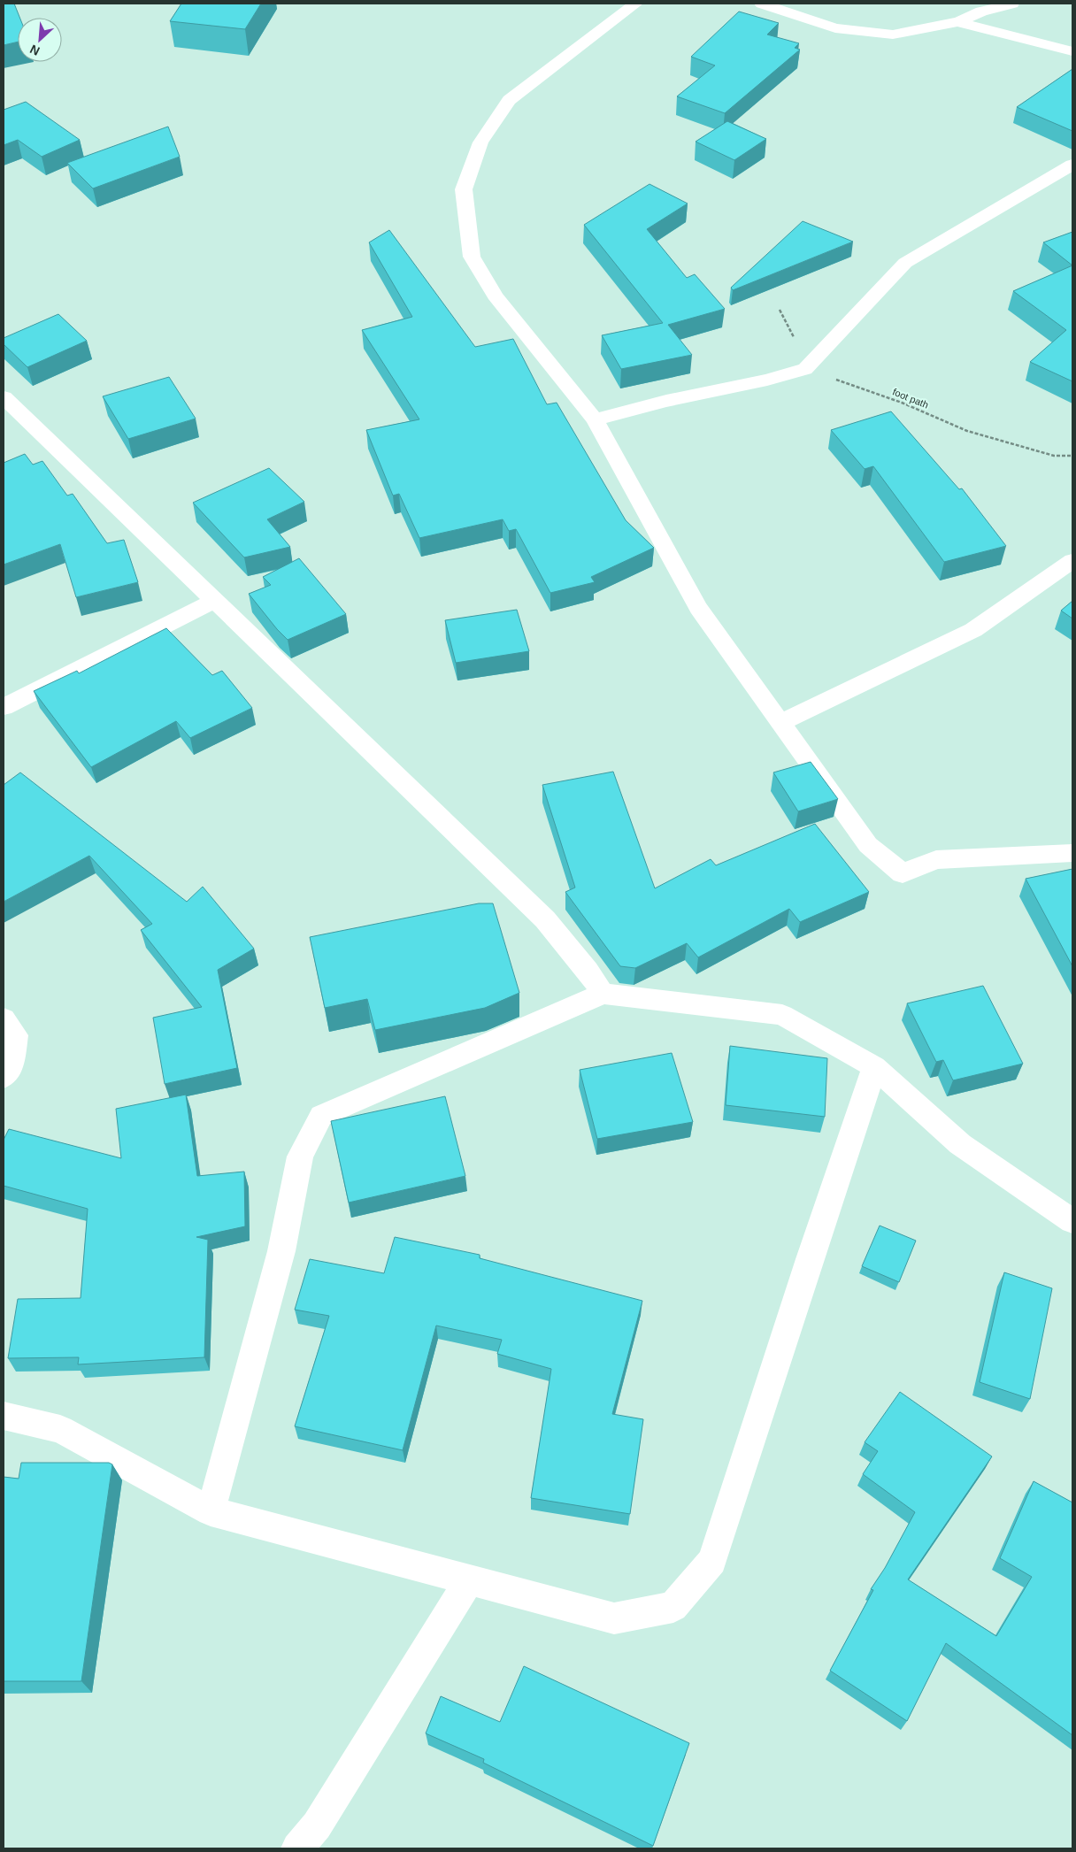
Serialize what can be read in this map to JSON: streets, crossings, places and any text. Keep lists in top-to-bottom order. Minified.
{"streets":{"path":["foot path"]},"north":"bottom left"}
